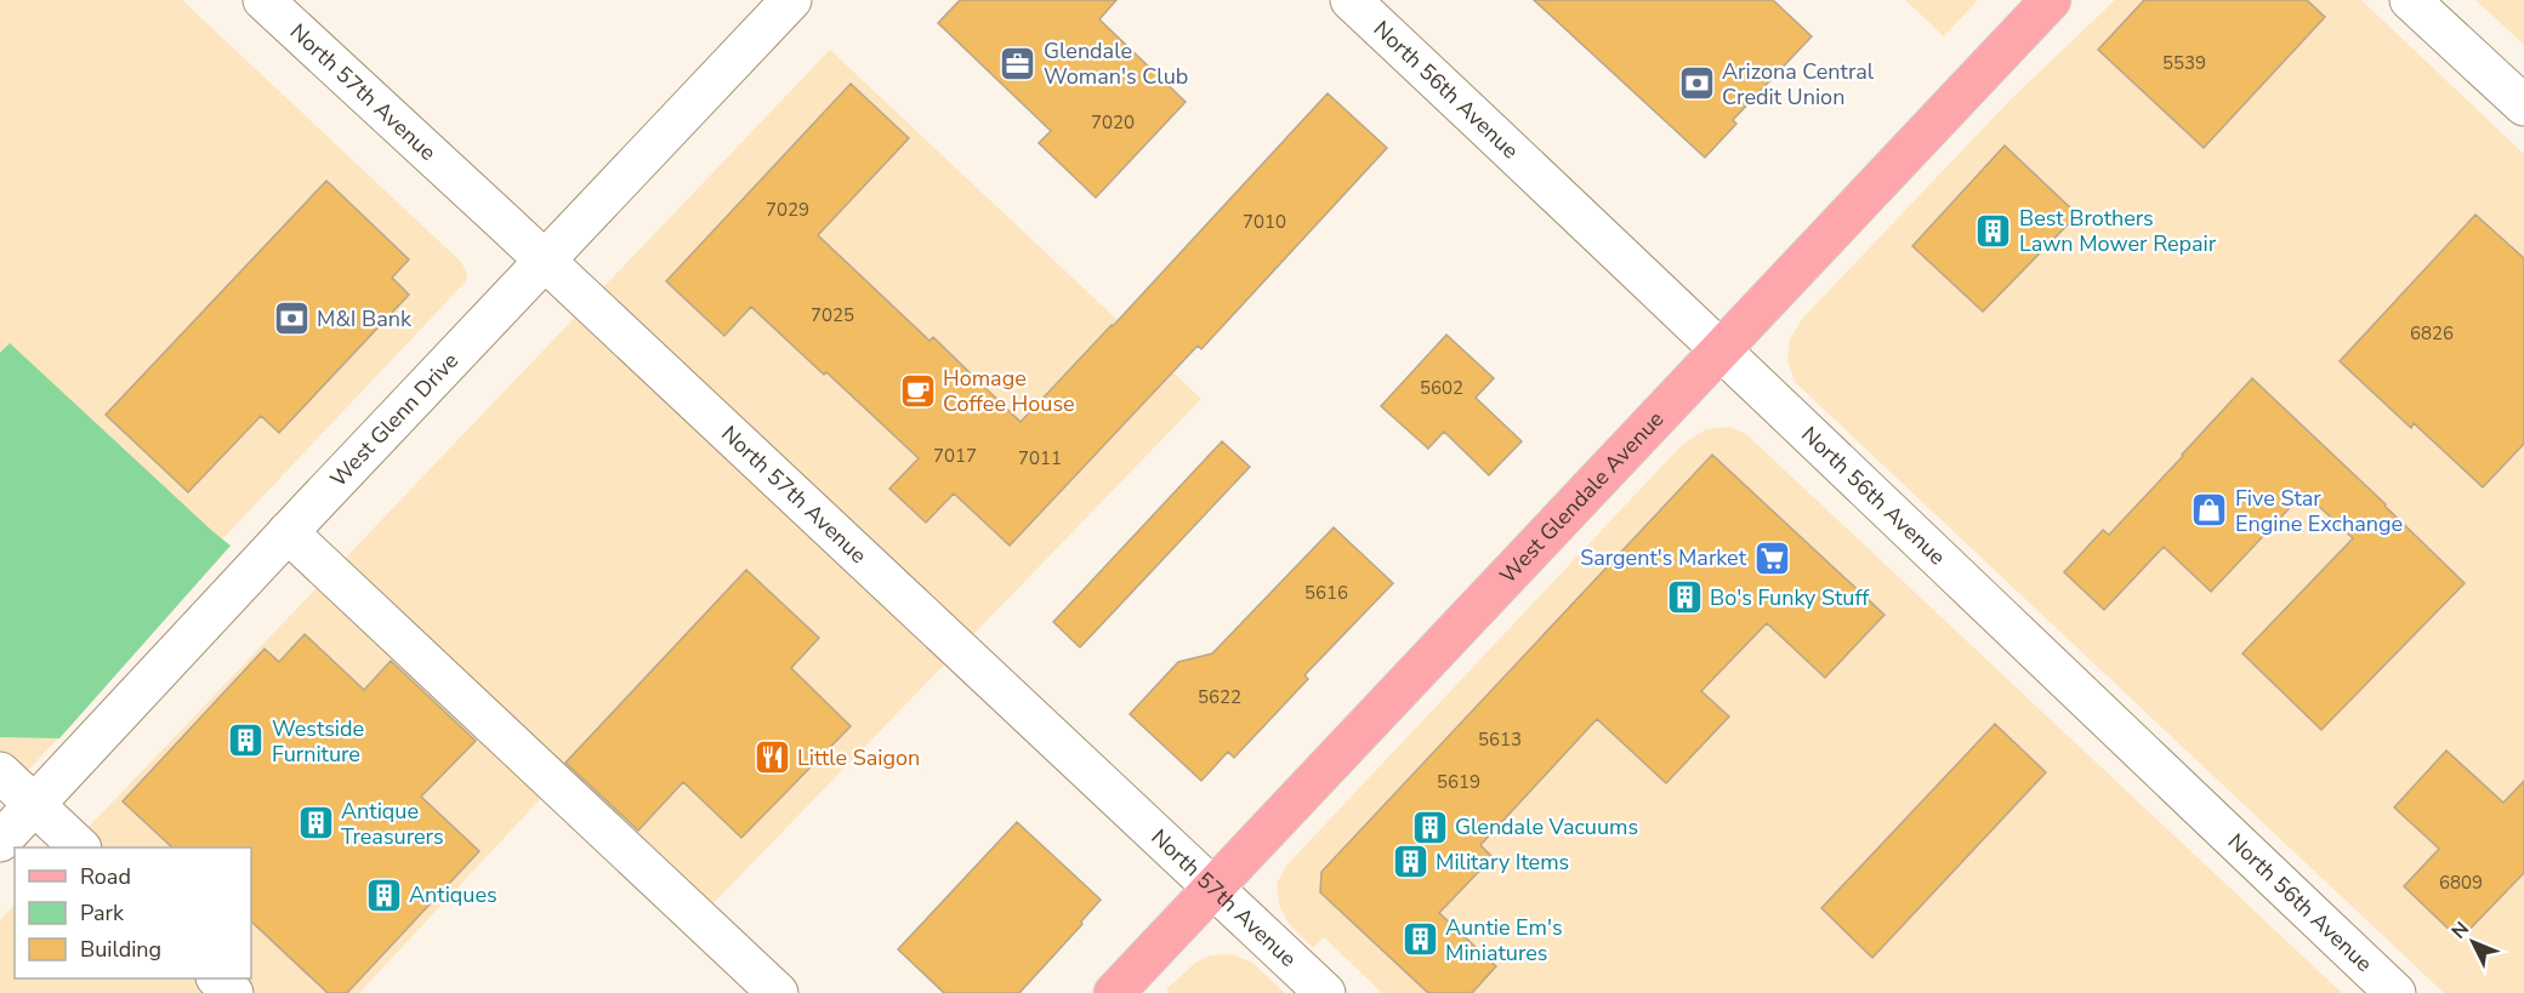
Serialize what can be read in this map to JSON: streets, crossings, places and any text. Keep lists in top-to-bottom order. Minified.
{"streets":{"main road":["West Glendale Avenue"],"street":["North 56th Avenue","North 57th Avenue","West Glenn Drive"]},"crossings":[["North 56th Avenue","West Glendale Avenue"],["North 57th Avenue","West Glenn Drive"],["North 57th Avenue","West Glendale Avenue"]],"places":{"office":["Glendale Woman's Club"],"bank":["Arizona Central Credit Union","M&I Bank"],"building":["Best Brothers Lawn Mower Repair","Bo's Funky Stuff","Westside Furniture","Antique Treasurers","Glendale Vacuums","Military Items","Antiques","Auntie Em's Miniatures"],"cafe":["Homage Coffee House"],"shop":["Five Star Engine Exchange"],"supermarket":["Sargent's Market"],"restaurant":["Little Saigon"]},"house_numbers":["5539","7020","7029","7010","7025","6826","5602","7017","7011","5616","5622","5613","5619","6809"],"legend":["Road","Park","Building"],"north":"top left"}
